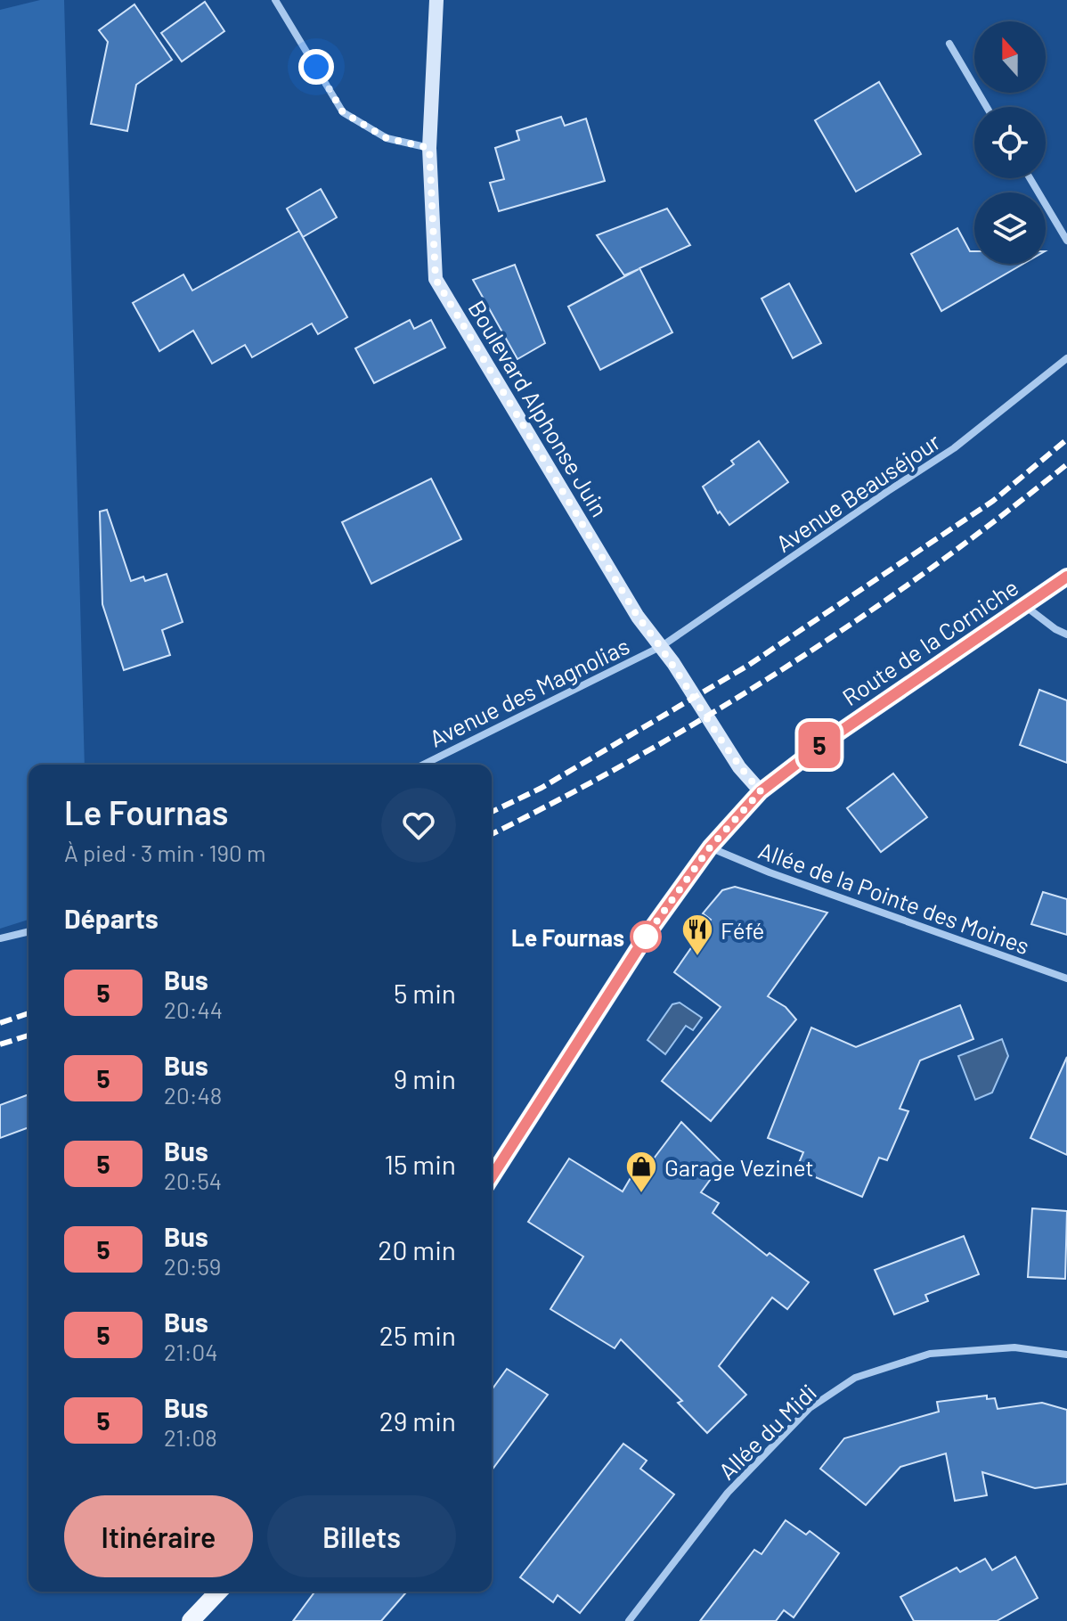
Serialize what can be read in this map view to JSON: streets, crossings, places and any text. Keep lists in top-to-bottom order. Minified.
{"streets":{"main road":["Route de la Corniche"],"street":["Boulevard Alphonse Juin","Avenue Beauséjour","Avenue des Magnolias","Allée de la Pointe des Moines","Allée du Midi"]},"crossings":[["Boulevard Alphonse Juin","Avenue Beauséjour"],["Boulevard Alphonse Juin","Route de la Corniche"],["Boulevard Alphonse Juin","Avenue des Magnolias"],["Avenue Beauséjour","Avenue des Magnolias"],["Route de la Corniche","Allée de la Pointe des Moines"]],"places":{"other":["Le Fournas"],"restaurant":["Féfé"],"shop":["Garage Vezinet"]},"lines":["bus line 5"],"north":"top","page":{"on_map":"5","heading":[["Le Fournas","À pied · 3 min · 190 m"],"Départs"],"list":[{"mark":"5","name":"Bus","note":"20:44","value":"5 min"},{"mark":"5","name":"Bus","note":"20:48","value":"9 min"},{"mark":"5","name":"Bus","note":"20:54","value":"15 min"},{"mark":"5","name":"Bus","note":"20:59","value":"20 min"},{"mark":"5","name":"Bus","note":"21:04","value":"25 min"},{"mark":"5","name":"Bus","note":"21:08","value":"29 min"}],"buttons":["Itinéraire","Billets"]}}
